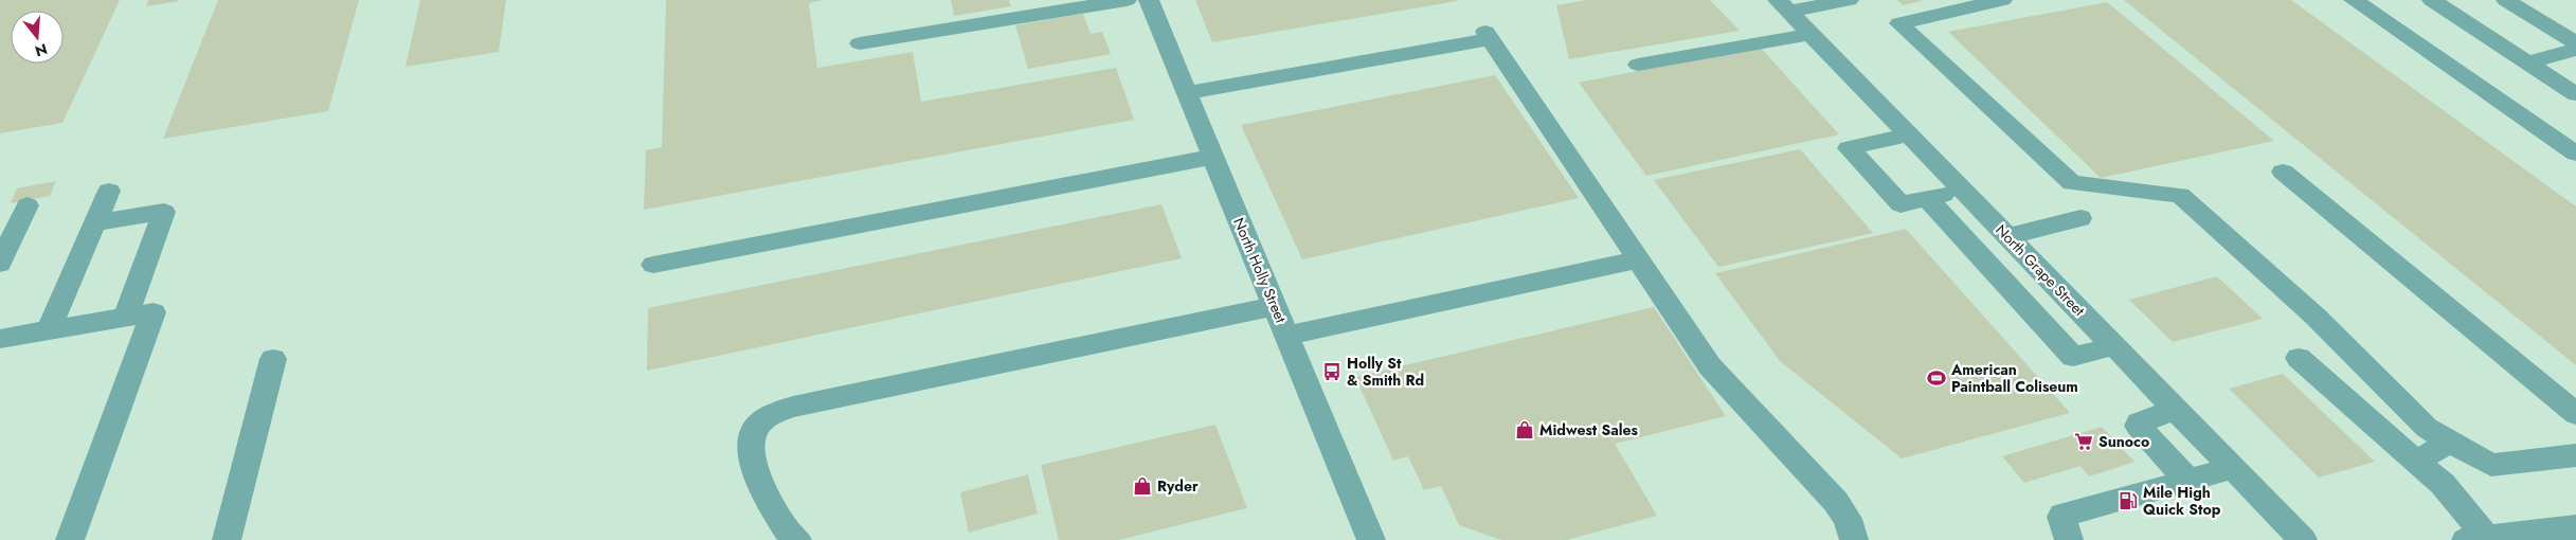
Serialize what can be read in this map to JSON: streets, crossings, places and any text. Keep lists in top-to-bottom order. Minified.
{"streets":{"street":["North Holly Street","North Grape Street"]},"places":{"bus stop":["Holly St & Smith Rd"],"sports":["American Paintball Coliseum"],"shop":["Midwest Sales","Ryder"],"supermarket":["Sunoco"],"fuel station":["Mile High Quick Stop"]},"north":"bottom"}
